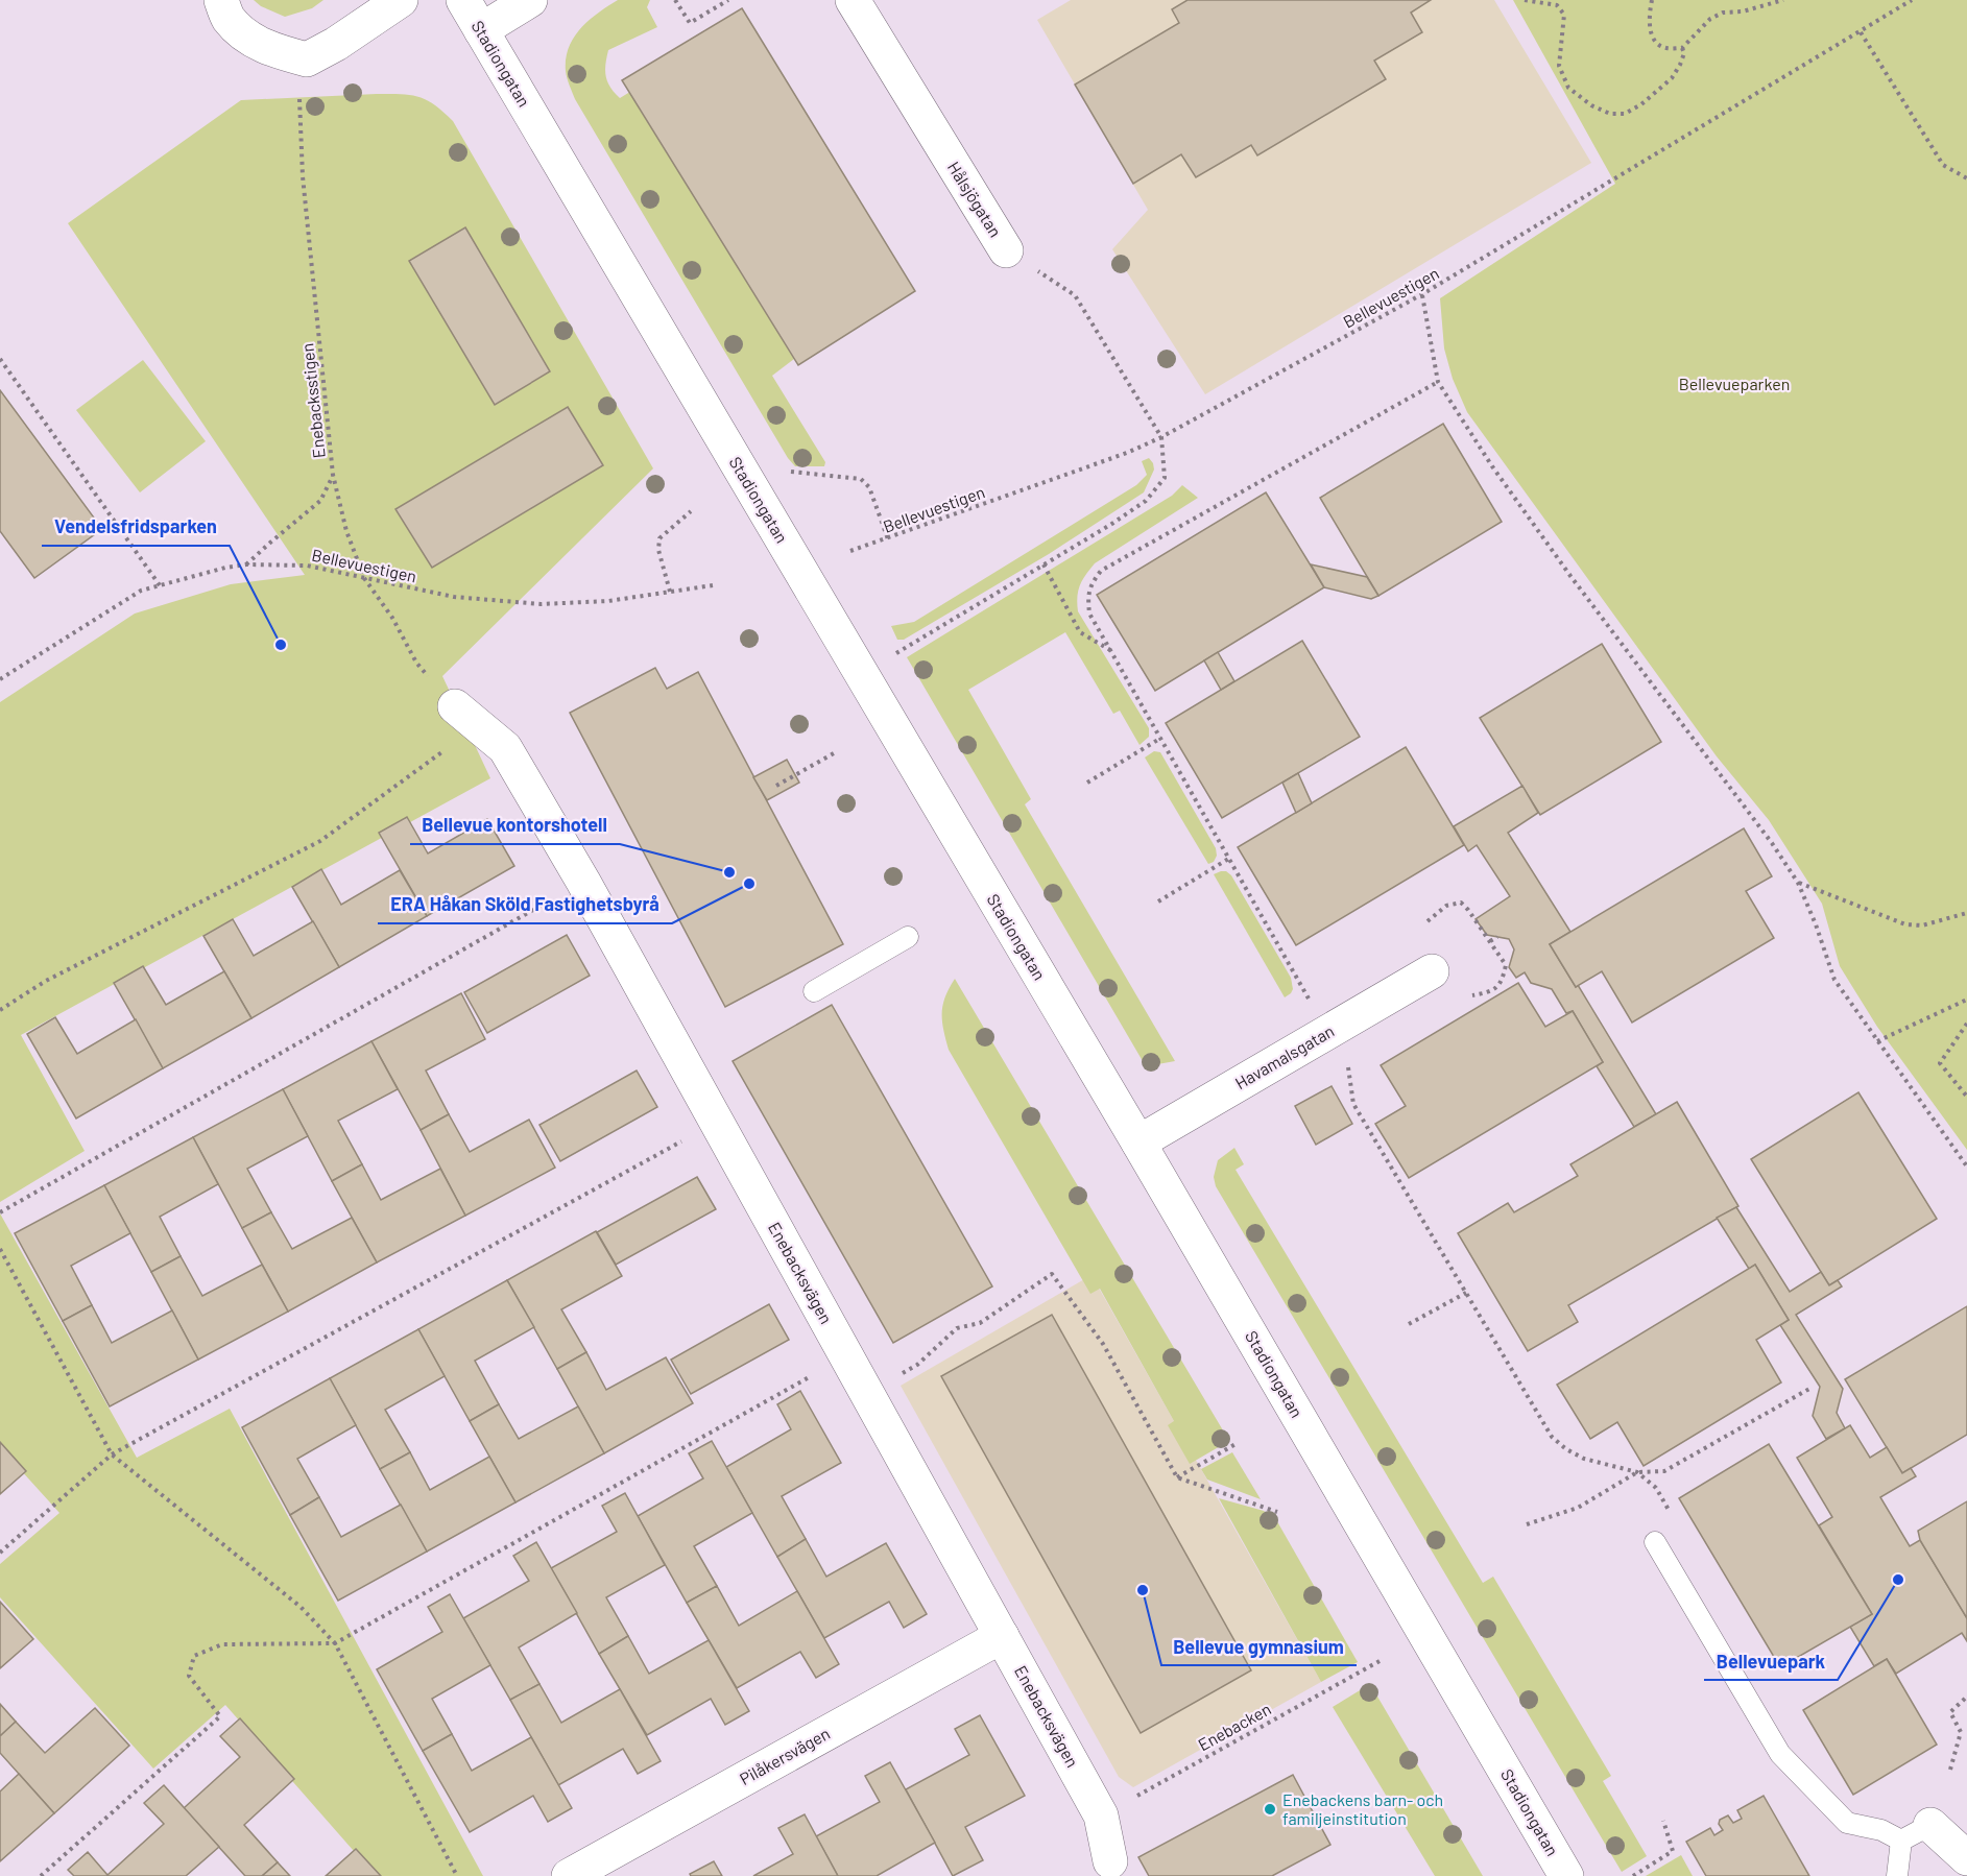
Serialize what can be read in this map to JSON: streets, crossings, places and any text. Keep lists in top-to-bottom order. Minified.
{"streets":{"street":["Stadiongatan","Hålsjögatan","Havamalsgatan","Enebacksvägen","Pilåkersvägen"],"path":["Bellevuestigen","Enebacksstigen","Enebacken"]},"crossings":[["Stadiongatan","Havamalsgatan"],["Hålsjögatan","Bellevuestigen"],["Bellevuestigen","Enebacksstigen"],["Enebacksstigen","Enebacksvägen"],["Enebacksvägen","Enebacken"],["Enebacksvägen","Pilåkersvägen"]],"parks":["Bellevueparken"],"places":["Vendelsfridsparken","Bellevue kontorshotell","ERA Håkan Sköld Fastighetsbyrå","Bellevuepark","Bellevue gymnasium","Enebackens barn- och familjeinstitution"]}
